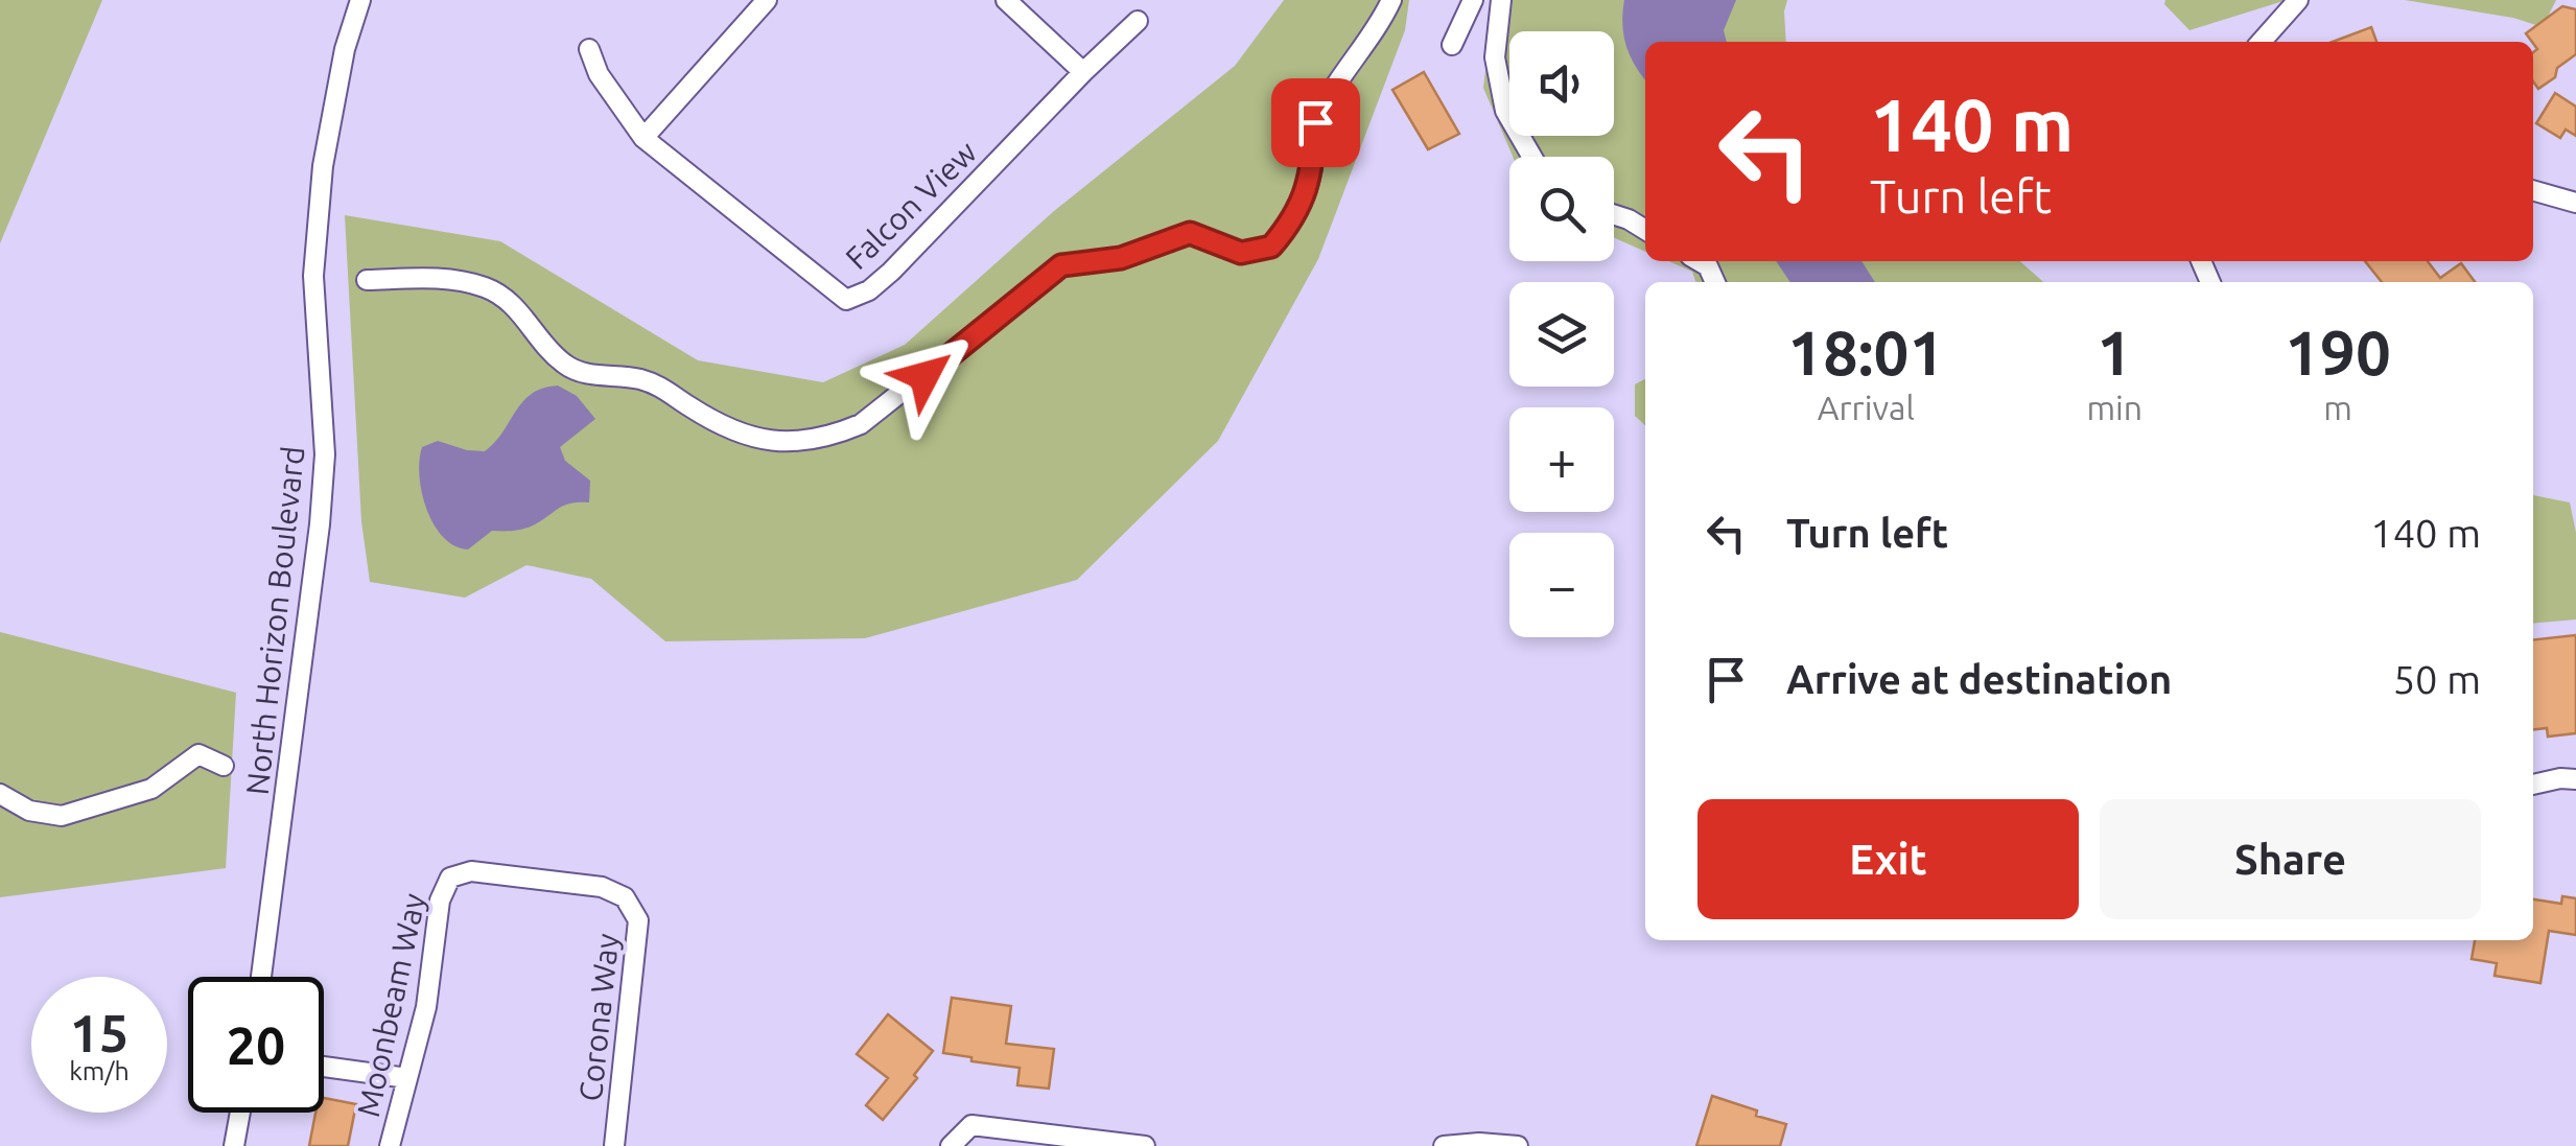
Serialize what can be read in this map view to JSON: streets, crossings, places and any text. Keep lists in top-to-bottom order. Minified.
{"streets":{"street":["Falcon View","North Horizon Boulevard","Moonbeam Way","Corona Way"]},"crossings":[["Moonbeam Way","Corona Way"]],"page":{"map_buttons":["+","−"],"turn":["140 m","Turn left"],"eta":["18:01","Arrival","1","min","190","m"],"list":[{"name":"Turn left","value":"140 m"},{"name":"Arrive at destination","value":"50 m"}],"buttons":["Exit","Share"],"speed":"15 km/h","limit":"20"}}
